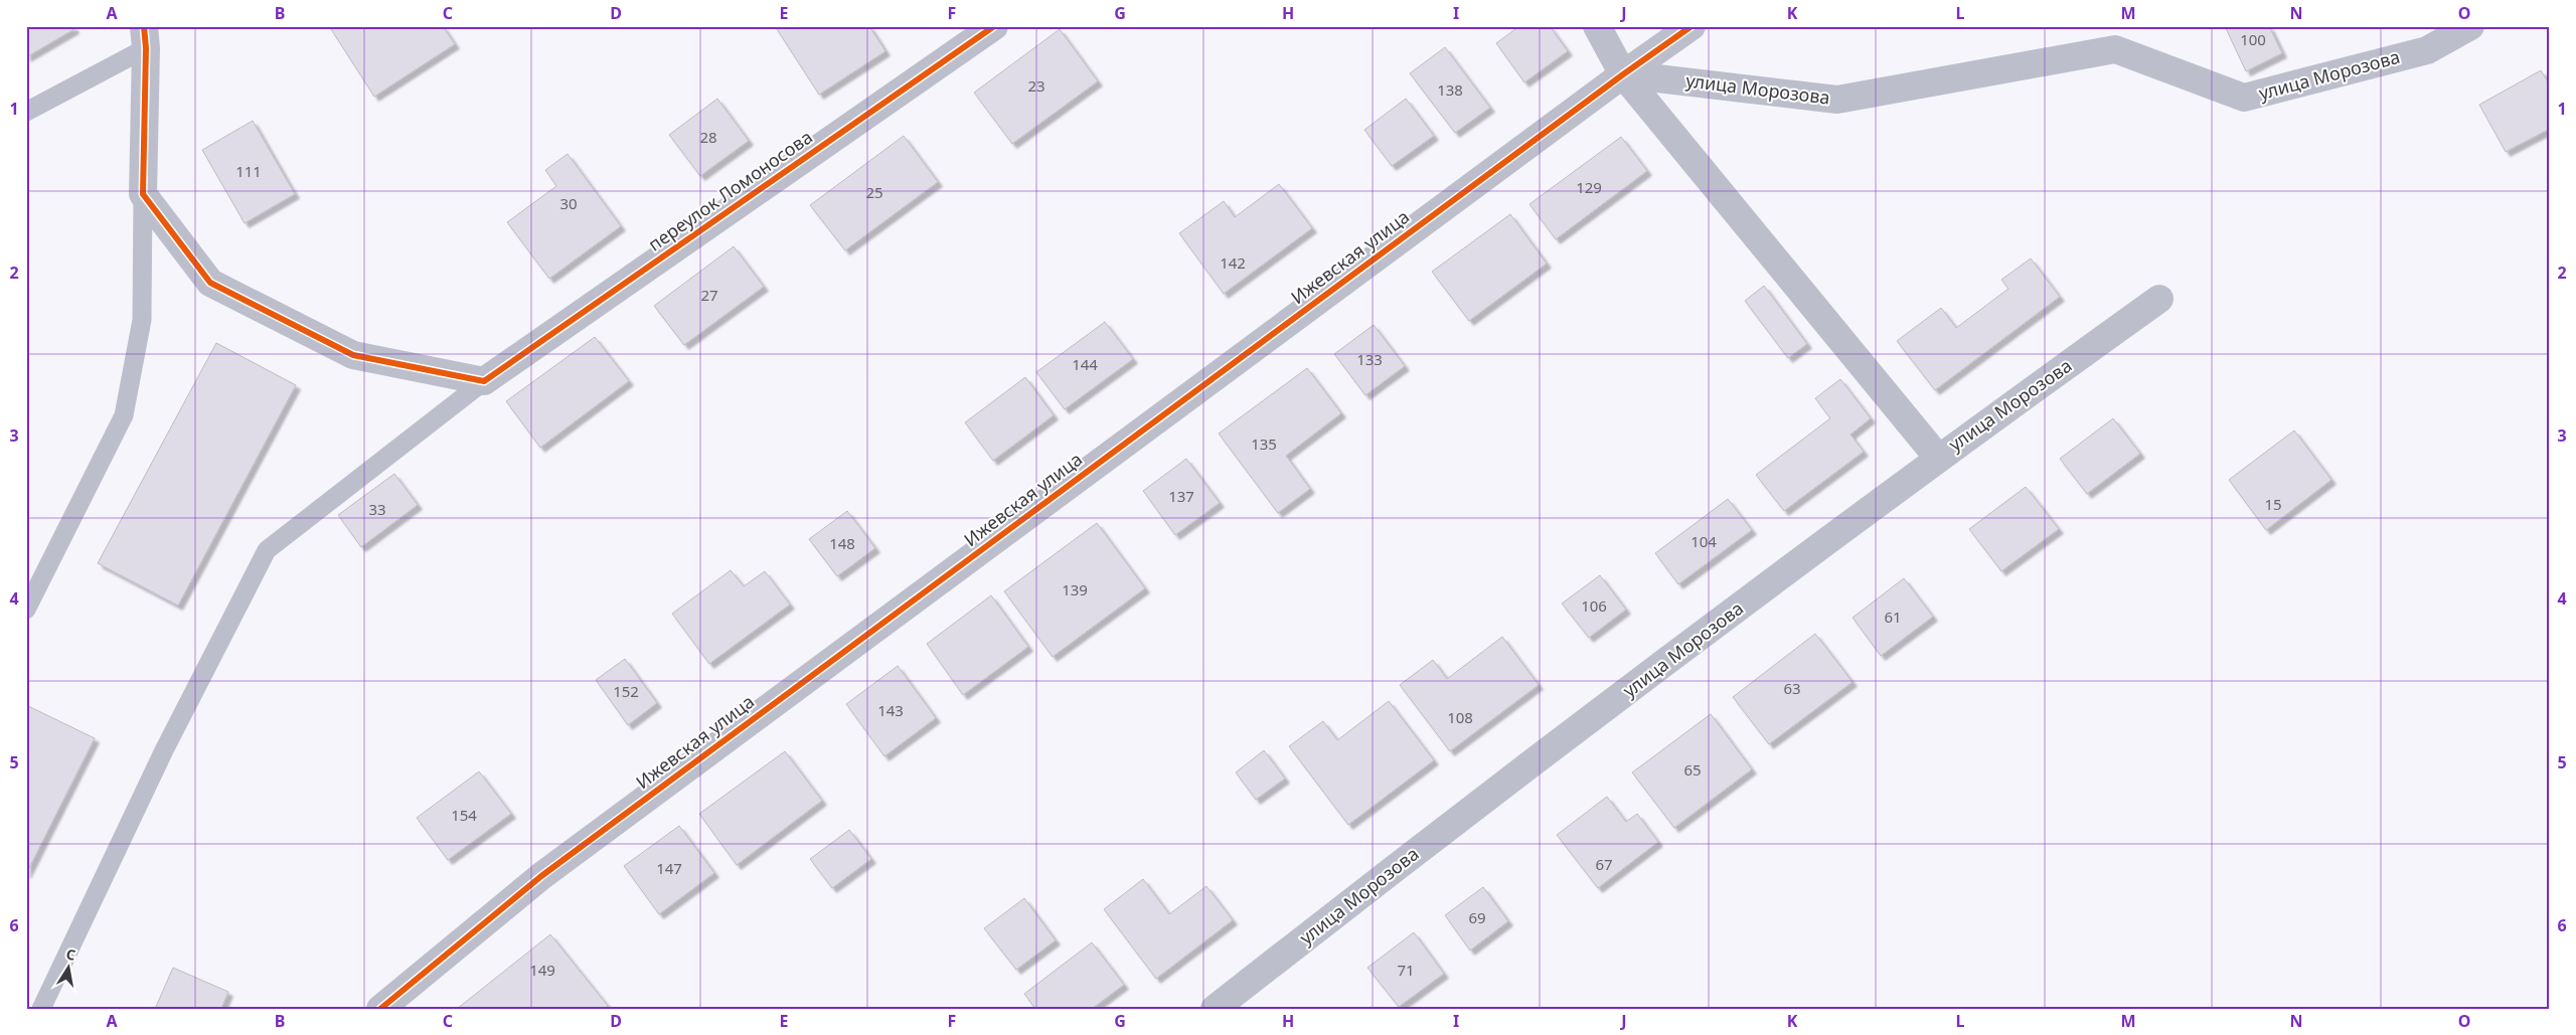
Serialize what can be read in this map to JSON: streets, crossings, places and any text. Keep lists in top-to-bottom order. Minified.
{"streets":{"street":["улица Морозова","переулок Ломоносова","Ижевская улица"]},"crossings":[["улица Морозова","Ижевская улица"]],"house_numbers":["100","23","138","28","111","129","25","30","142","27","133","144","135","137","15","33","104","148","139","106","61","63","152","143","108","65","154","67","147","69","149","71"],"north":"top","grid":{"columns":["A","B","C","D","E","F","G","H","I","J","K","L","M","N","O"],"rows":["1","2","3","4","5","6"]}}
